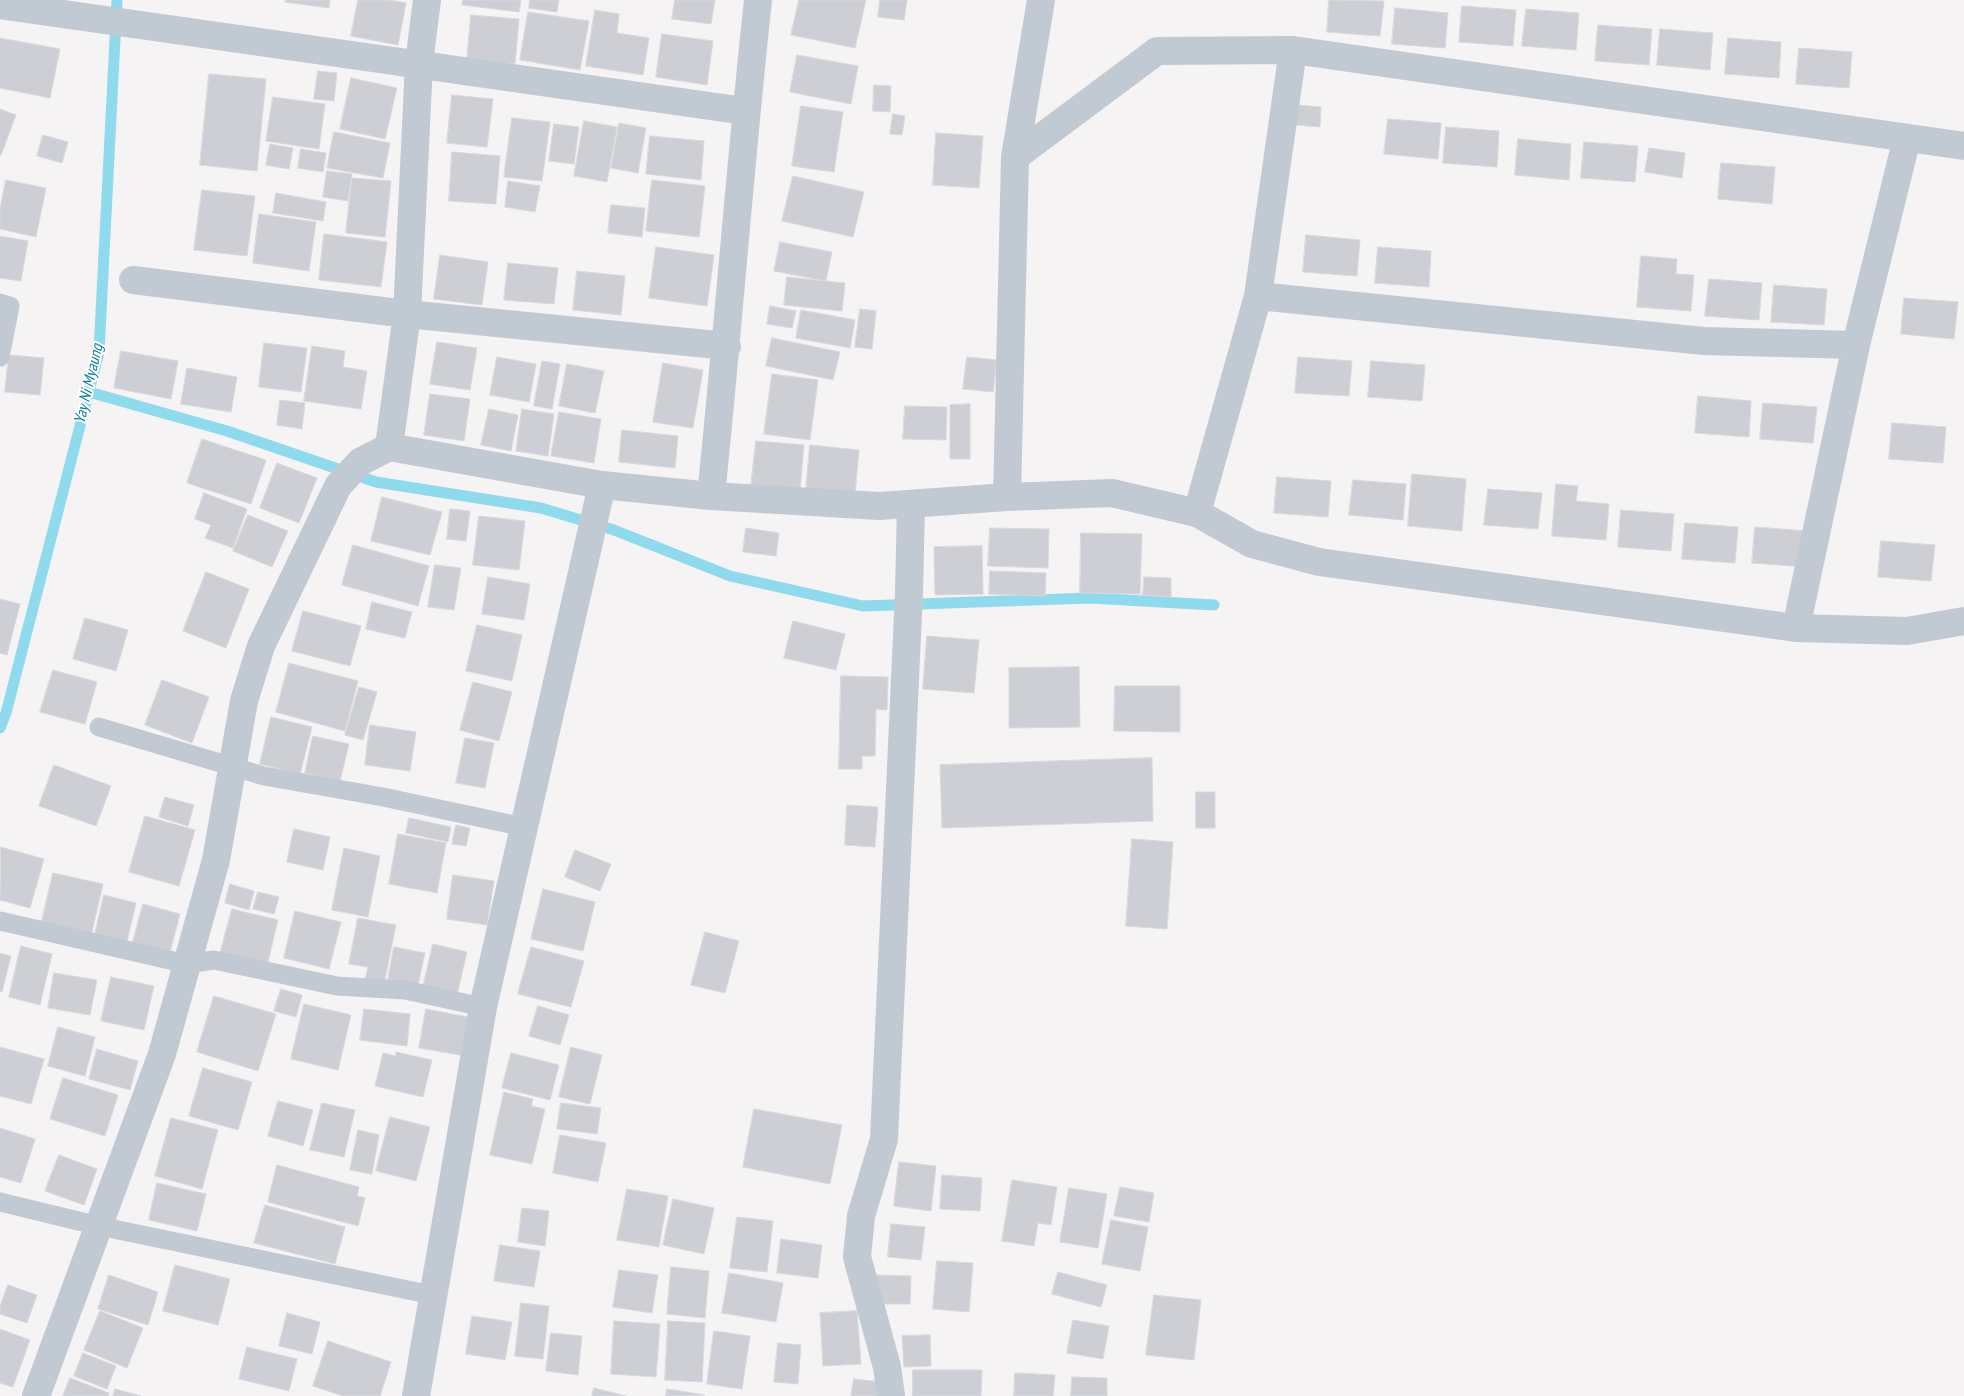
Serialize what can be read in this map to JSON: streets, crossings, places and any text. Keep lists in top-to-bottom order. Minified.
{"water":["Yay Ni Myaung"]}
